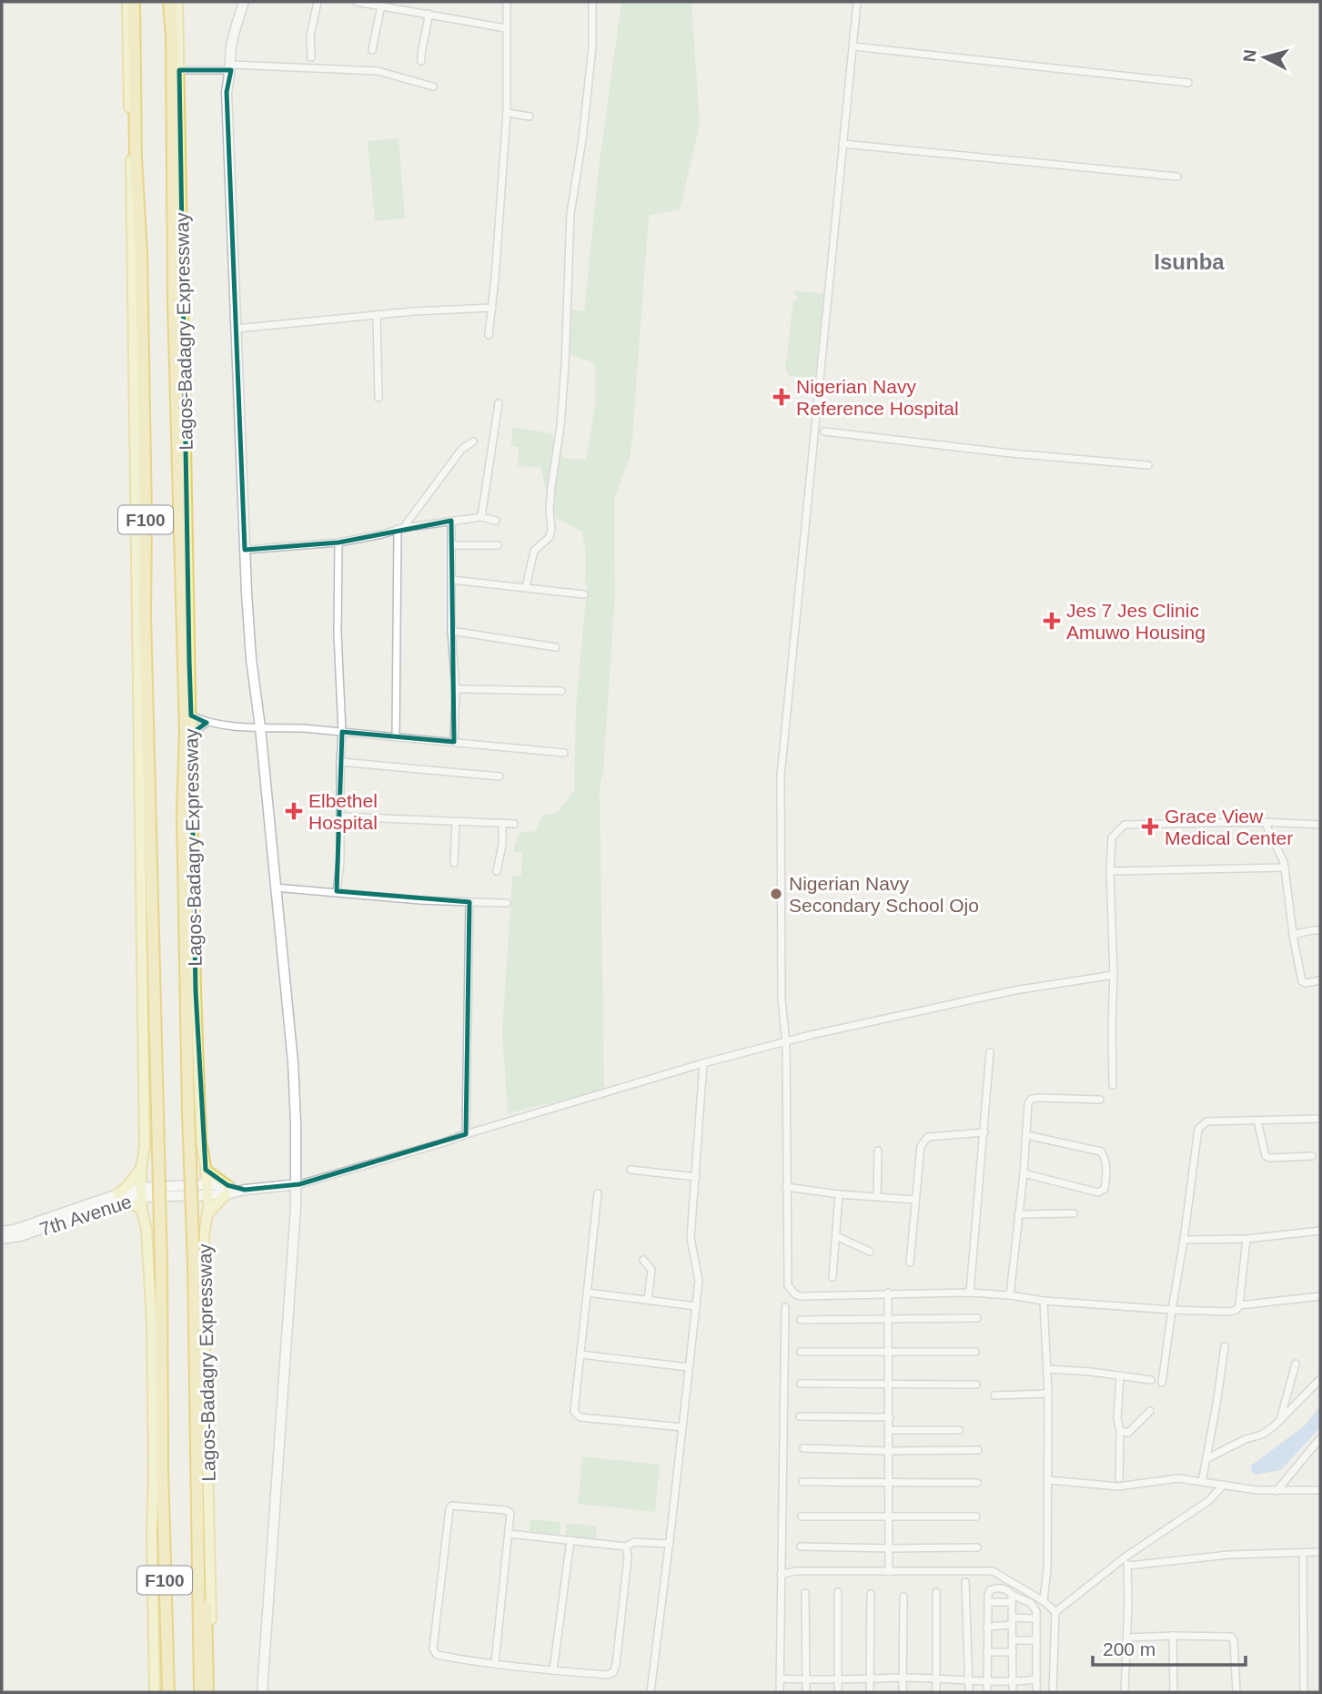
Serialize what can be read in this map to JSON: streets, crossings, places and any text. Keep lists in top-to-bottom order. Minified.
{"streets":{"highway":["Lagos-Badagry Expressway","F100"],"main road":["7th Avenue"]},"districts":["Isunba"],"places":{"health":["Nigerian Navy Reference Hospital","Jes 7 Jes Clinic Amuwo Housing","Elbethel Hospital","Grace View Medical Center"],"other":["Nigerian Navy Secondary School Ojo"]},"scale_bar":"200 m","north":"left"}
